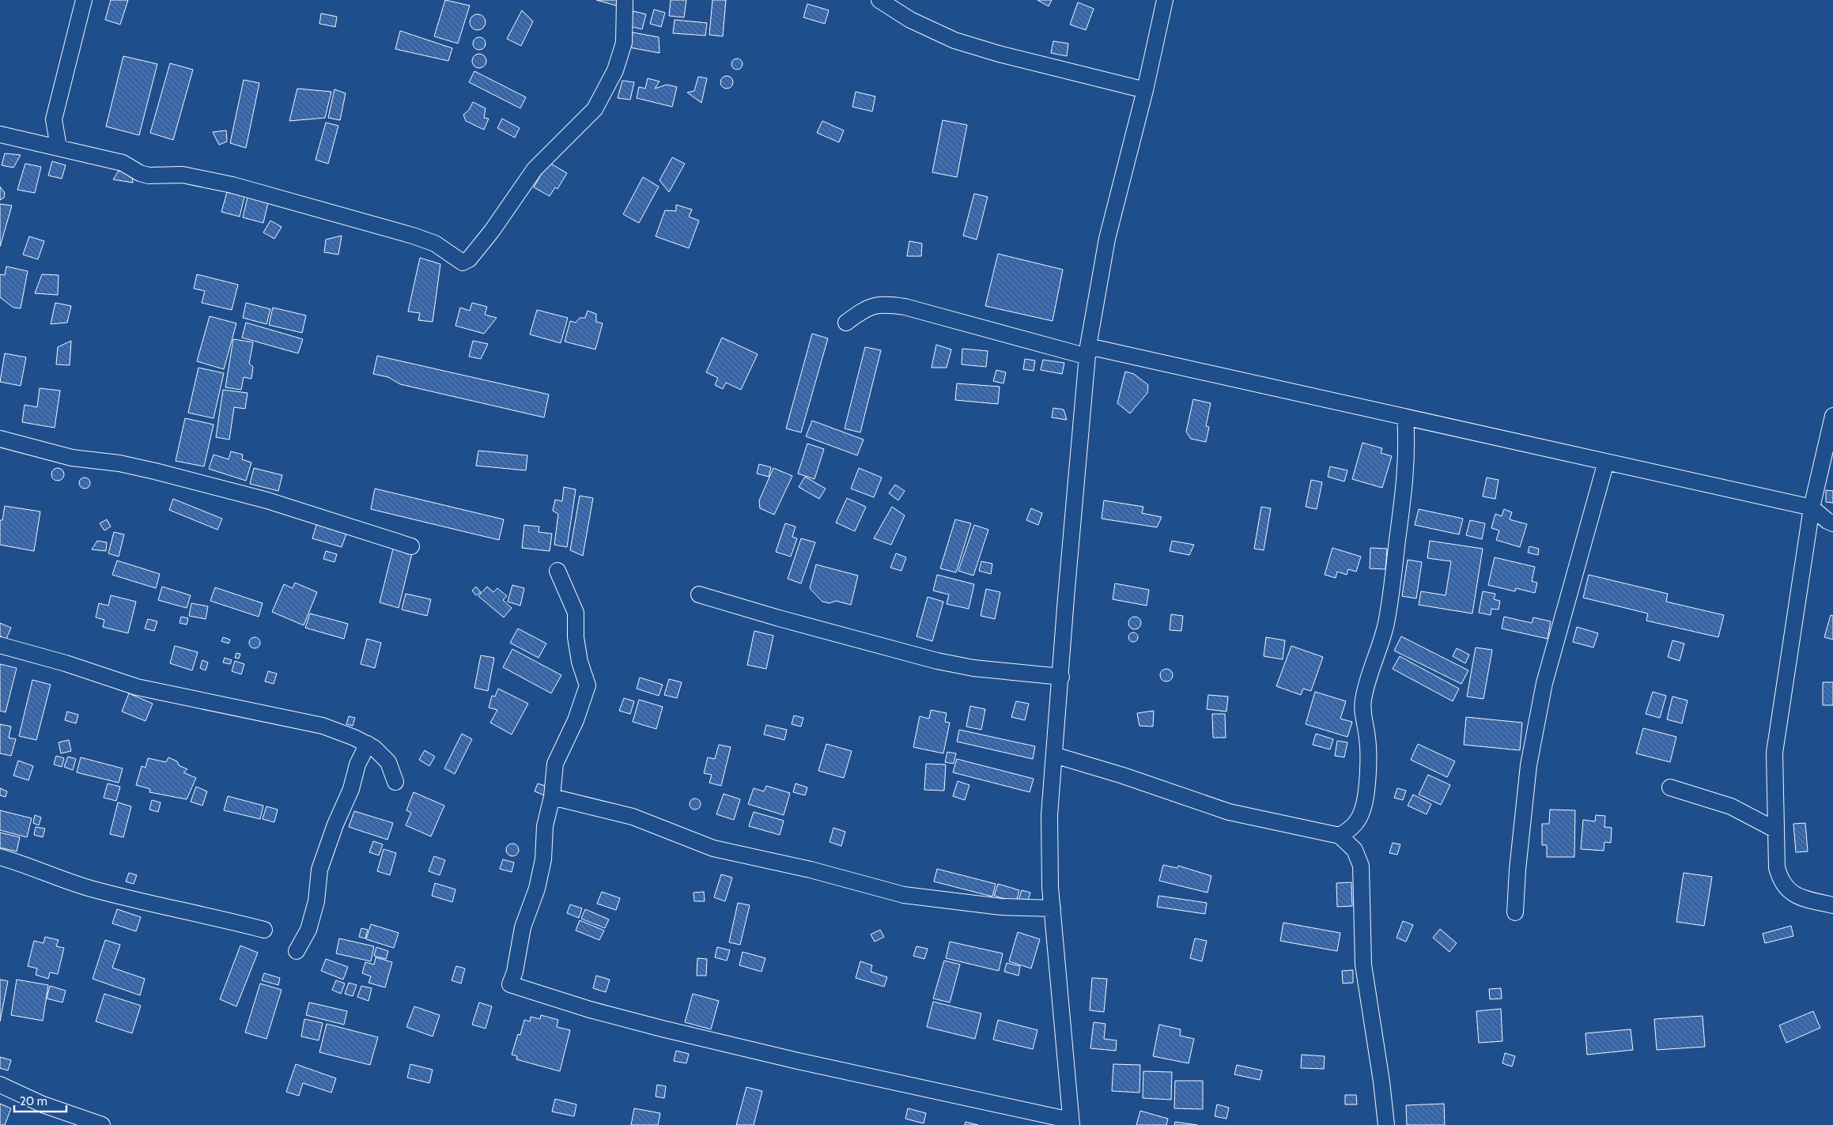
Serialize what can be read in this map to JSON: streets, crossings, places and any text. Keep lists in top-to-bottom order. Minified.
{"scale_bar":"20 m"}
